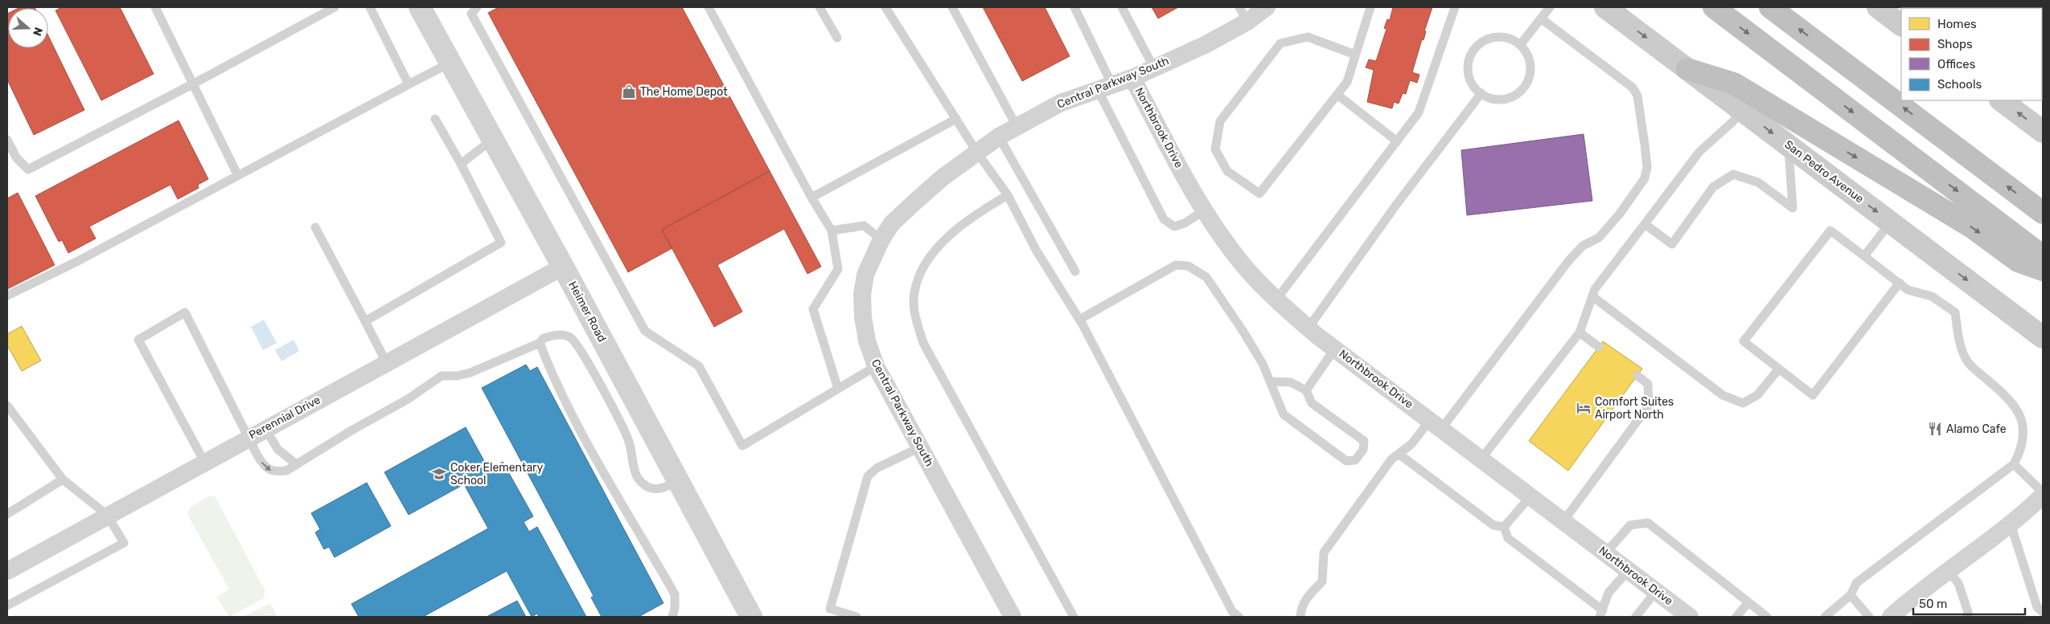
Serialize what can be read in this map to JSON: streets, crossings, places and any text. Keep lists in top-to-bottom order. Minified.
{"streets":{"main road":["San Pedro Avenue"],"street":["Central Parkway South","Northbrook Drive","Heimer Road","Perennial Drive"]},"crossings":[["Central Parkway South","Northbrook Drive"],["Heimer Road","Perennial Drive"]],"one_way":["San Pedro Avenue"],"places":{"shop":["The Home Depot"],"hotel":["Comfort Suites Airport North"],"restaurant":["Alamo Cafe"],"school or university":["Coker Elementary School"]},"legend":["Homes","Shops","Offices","Schools"],"scale_bar":"50 m","north":"right"}
